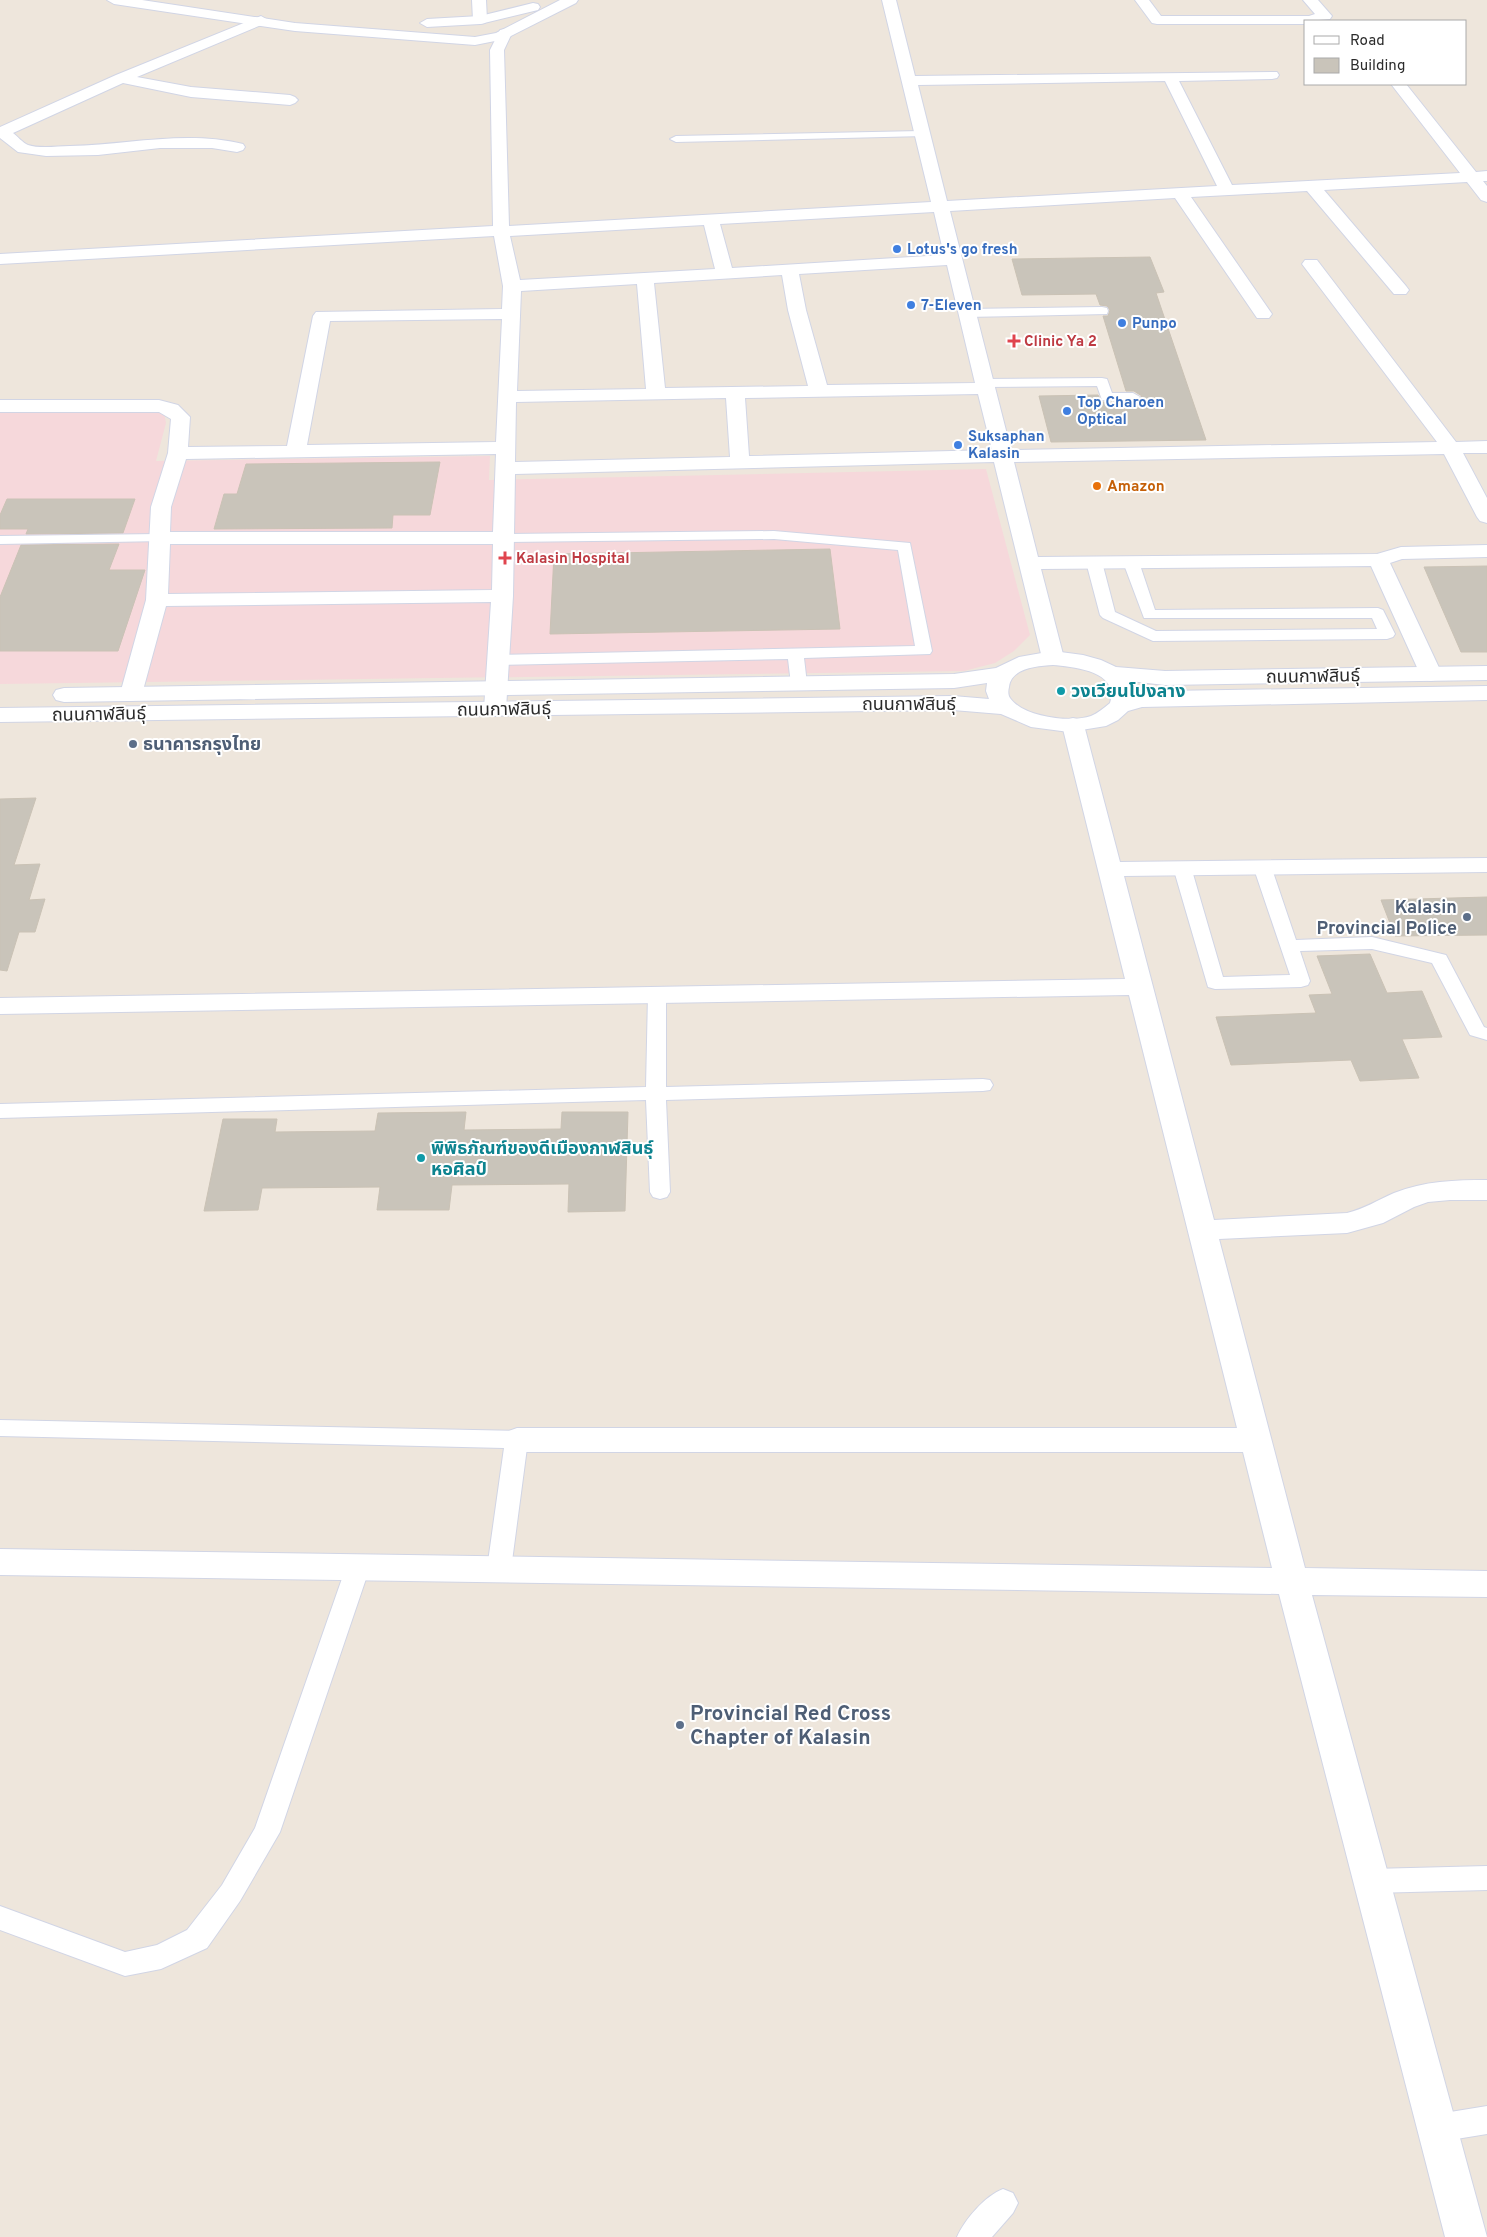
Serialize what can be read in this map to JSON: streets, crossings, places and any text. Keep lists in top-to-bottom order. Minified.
{"streets":{"street":["ถนนกาฬสินธุ์"]},"places":{"other":["Lotus's go fresh","7-Eleven","Punpo","Top Charoen Optical","Suksaphan Kalasin","Amazon","วงเวียนโปงลาง","ธนาคารกรุงไทย","Kalasin Provincial Police","พิพิธภัณฑ์ของดีเมืองกาฬสินธุ์ หอศิลป์","Provincial Red Cross Chapter of Kalasin"],"health":["Clinic Ya 2","Kalasin Hospital"]},"legend":["Road","Building"]}
